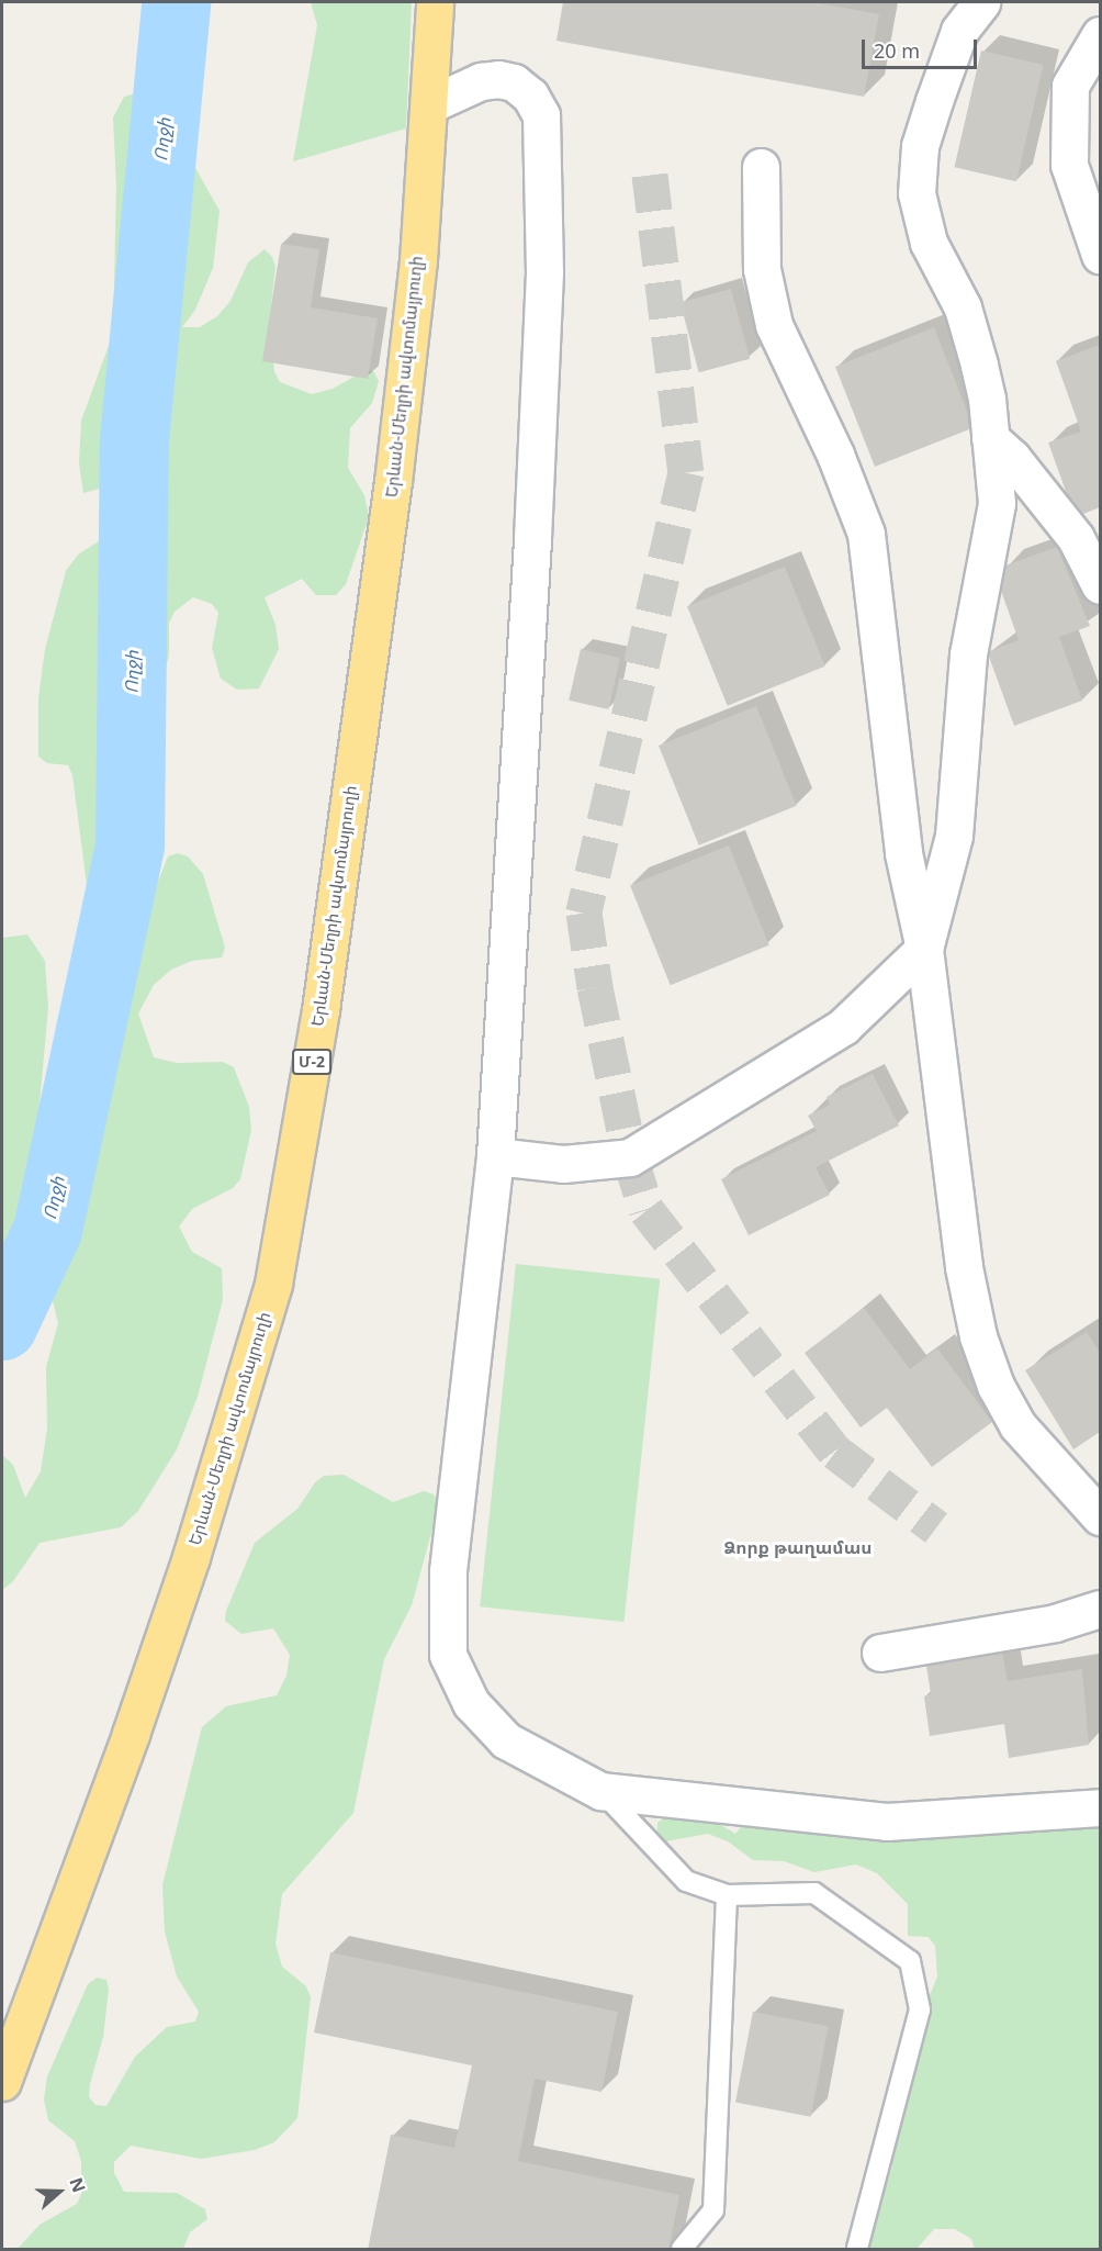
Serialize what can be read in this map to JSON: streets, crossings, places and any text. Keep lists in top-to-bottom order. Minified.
{"streets":{"highway":["Երևան-Մեղրի ավտոմայրուղի","Մ-2"]},"districts":["Ձորք թաղամաս"],"water":["Ողջի"],"scale_bar":"20 m","north":"right"}
